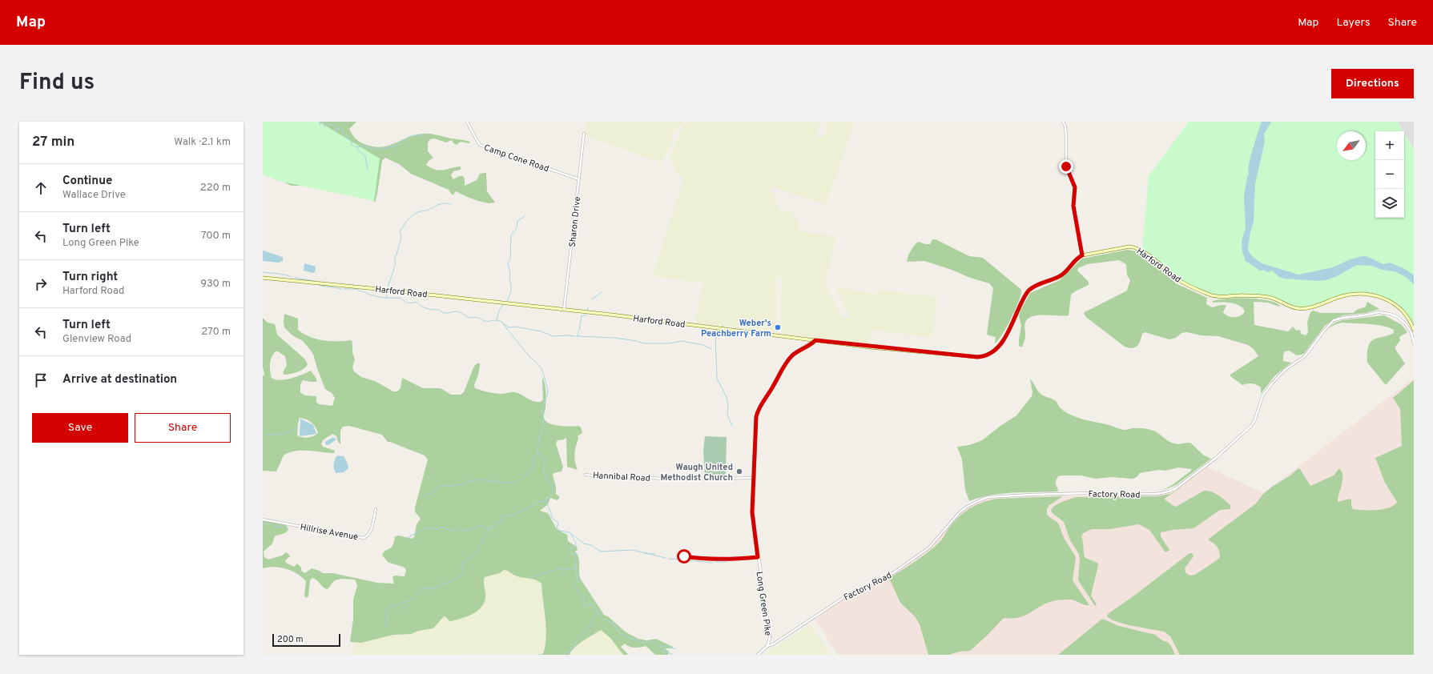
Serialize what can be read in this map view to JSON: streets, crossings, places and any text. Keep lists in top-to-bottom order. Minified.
{"streets":{"main road":["Harford Road"],"street":["Camp Cone Road","Sharon Drive","Hannibal Road","Factory Road","Hillrise Avenue","Long Green Pike"]},"crossings":[["Camp Cone Road","Sharon Drive"],["Sharon Drive","Harford Road"],["Harford Road","Long Green Pike"],["Hannibal Road","Long Green Pike"],["Factory Road","Long Green Pike"]],"places":["Weber's Peachberry Farm","Waugh United Methodist Church"],"scale_bar":"200 m","north":"bottom left","page":{"header":"Map","nav":["Map","Layers","Share"],"title":"Find us","buttons":["Directions",["Save","Share"]],"heading":["27 min","Walk · 2.1 km"],"map_buttons":["+","−"],"list":[["Continue","Wallace Drive","220 m"],["Turn left","Long Green Pike","700 m"],["Turn right","Harford Road","930 m"],["Turn left","Glenview Road","270 m"],"Arrive at destination"],"scale":"200 m"}}
